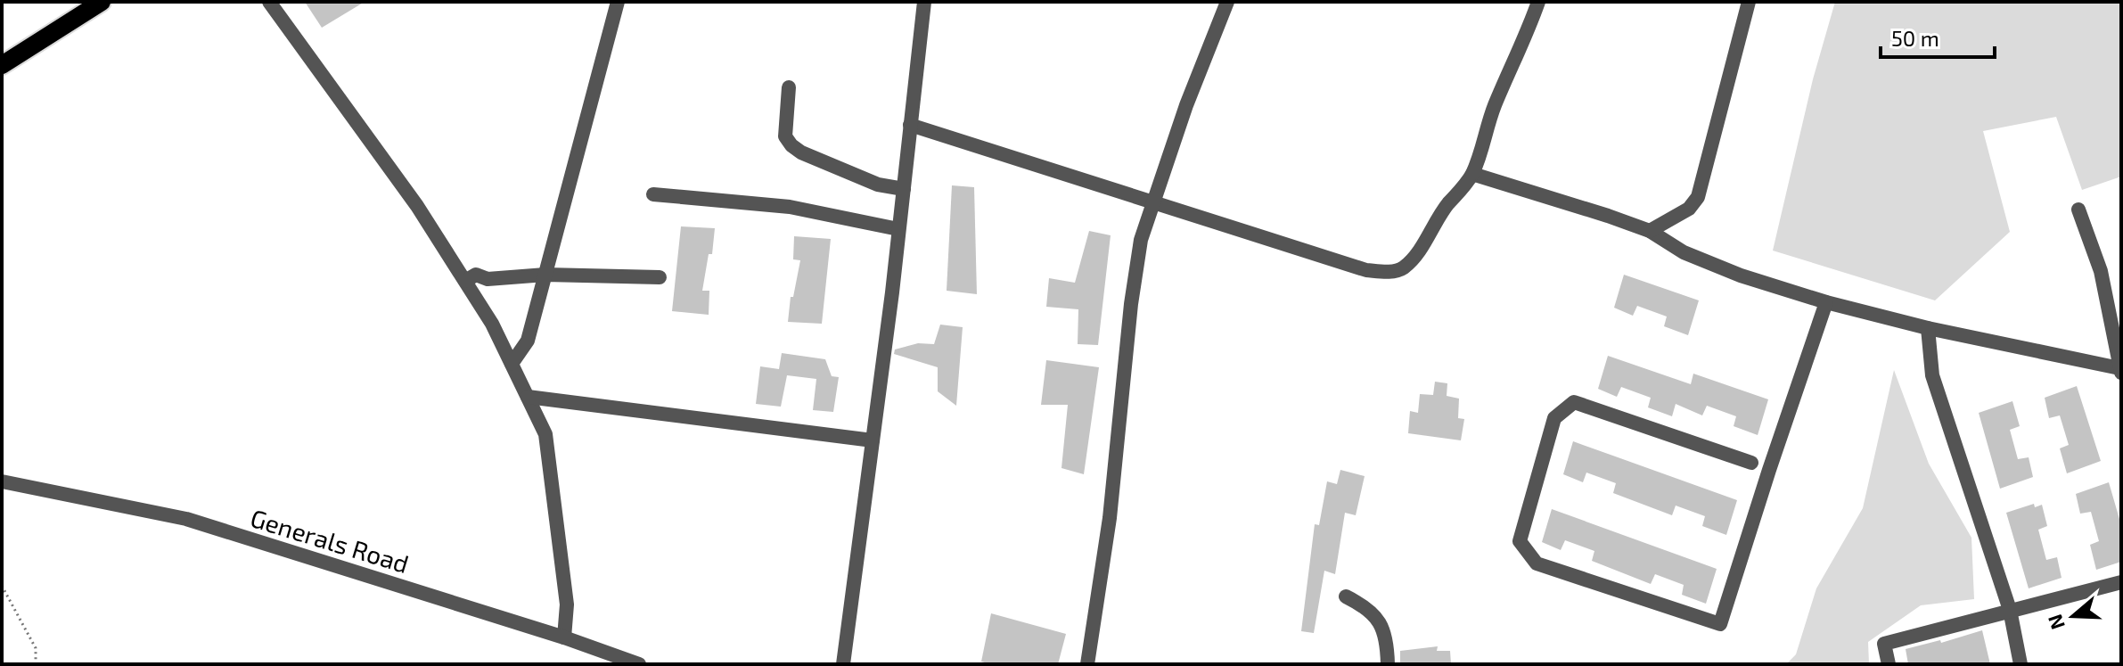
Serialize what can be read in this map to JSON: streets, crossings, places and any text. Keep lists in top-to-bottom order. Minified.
{"streets":{"street":["Generals Road"]},"scale_bar":"50 m","north":"left"}
